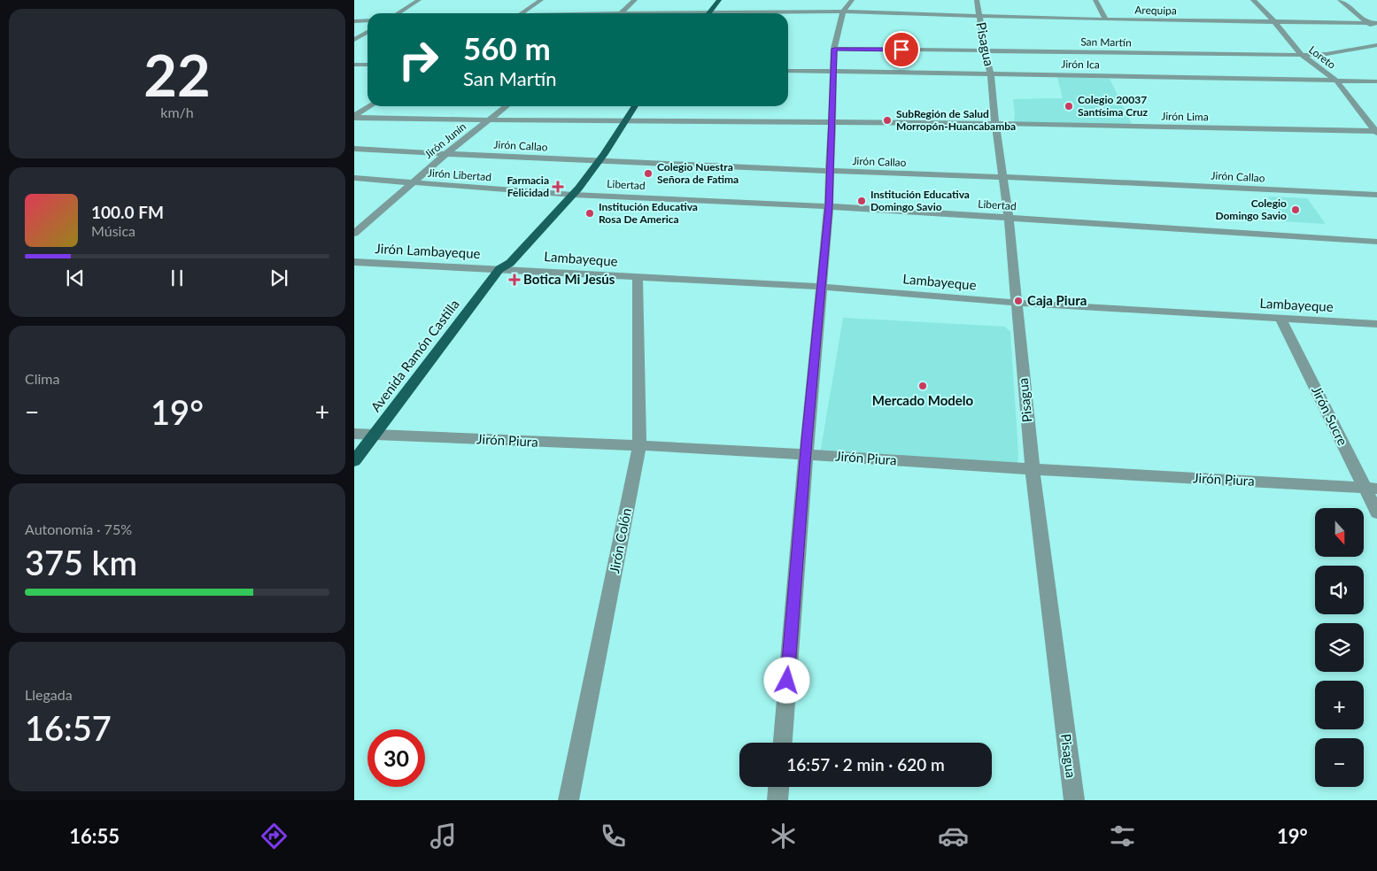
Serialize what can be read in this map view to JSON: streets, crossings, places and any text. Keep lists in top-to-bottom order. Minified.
{"streets":{"main road":["Avenida Ramón Castilla"],"street":["Arequipa","San Martín","Pisagua","Loreto","Jirón Ica","Jirón Lima","Jirón Junín","Jirón Callao","Jirón Libertad","Libertad","Jirón Lambayeque","Lambayeque","Jirón Sucre","Jirón Piura","Jirón Colón"]},"crossings":[["Arequipa","Pisagua"],["Arequipa","Loreto"],["San Martín","Pisagua"],["San Martín","Loreto"],["Pisagua","Jirón Ica"],["Pisagua","Jirón Lima"],["Pisagua","Jirón Callao"],["Pisagua","Libertad"],["Pisagua","Lambayeque"],["Pisagua","Jirón Piura"],["Loreto","Jirón Ica"],["Loreto","Jirón Lima"],["Jirón Lima","Jirón Junín"],["Jirón Lima","Avenida Ramón Castilla"],["Jirón Junín","Jirón Callao"],["Jirón Junín","Jirón Libertad"],["Jirón Callao","Avenida Ramón Castilla"],["Jirón Libertad","Libertad"],["Jirón Libertad","Avenida Ramón Castilla"],["Libertad","Avenida Ramón Castilla"],["Jirón Lambayeque","Lambayeque"],["Jirón Lambayeque","Avenida Ramón Castilla"],["Lambayeque","Avenida Ramón Castilla"],["Lambayeque","Jirón Sucre"],["Lambayeque","Jirón Colón"],["Avenida Ramón Castilla","Jirón Piura"],["Jirón Sucre","Jirón Piura"],["Jirón Piura","Jirón Colón"]],"places":{"other":["Colegio 20037 Santísima Cruz","SubRegión de Salud Morropón-Huancabamba","Colegio Nuestra Señora de Fatima","Institución Educativa Domingo Savio","Colegio Domingo Savio","Institución Educativa Rosa De America","Caja Piura","Mercado Modelo"],"health":["Farmacia Felicidad","Botica Mi Jesús"]},"north":"bottom","page":{"tile":[["22","km/h"],"Clima",["Autonomía · 75%","375 km"],["Llegada","16:57"]],"turn":["560 m","San Martín"],"song":["100.0 FM","Música"],"heat":["−","19°","+"],"map_buttons":["+","−"],"limit":"30","trip":"16:57 · 2 min · 620 m","tabs":["16:55","19°"]}}
